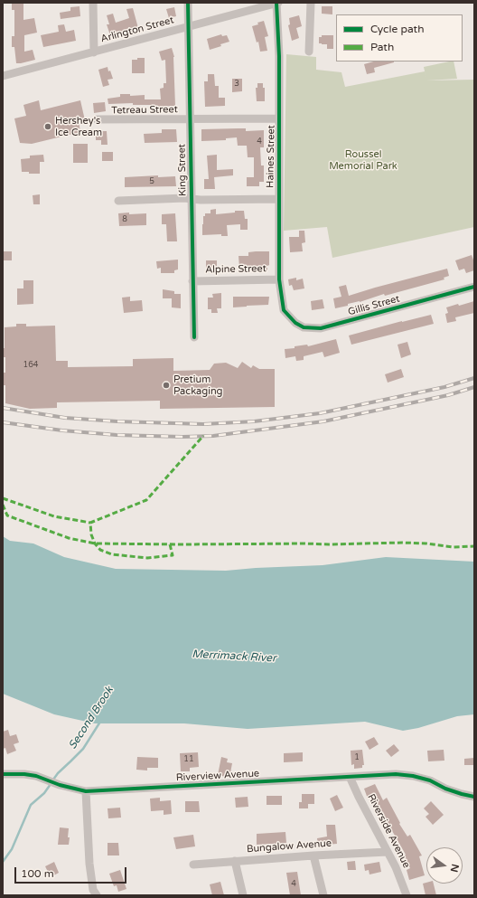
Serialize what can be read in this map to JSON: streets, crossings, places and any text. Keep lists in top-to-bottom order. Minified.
{"streets":{"street":["Arlington Street","Tetreau Street","Haines Street","King Street","Alpine Street","Gillis Street","Riverview Avenue","Riverside Avenue","Bungalow Avenue"]},"crossings":[["Arlington Street","Haines Street"],["Arlington Street","King Street"],["Tetreau Street","Haines Street"],["Tetreau Street","King Street"],["Haines Street","Alpine Street"],["Haines Street","Gillis Street"],["King Street","Alpine Street"],["Riverview Avenue","Riverside Avenue"],["Riverside Avenue","Bungalow Avenue"]],"water":["Merrimack River","Second Brook"],"parks":["Roussel Memorial Park"],"places":["Hershey's Ice Cream","Pretium Packaging"],"house_numbers":["3","4","5","8","164","1","11","4"],"legend":["Cycle path","Path"],"scale_bar":"100 m","north":"right"}
